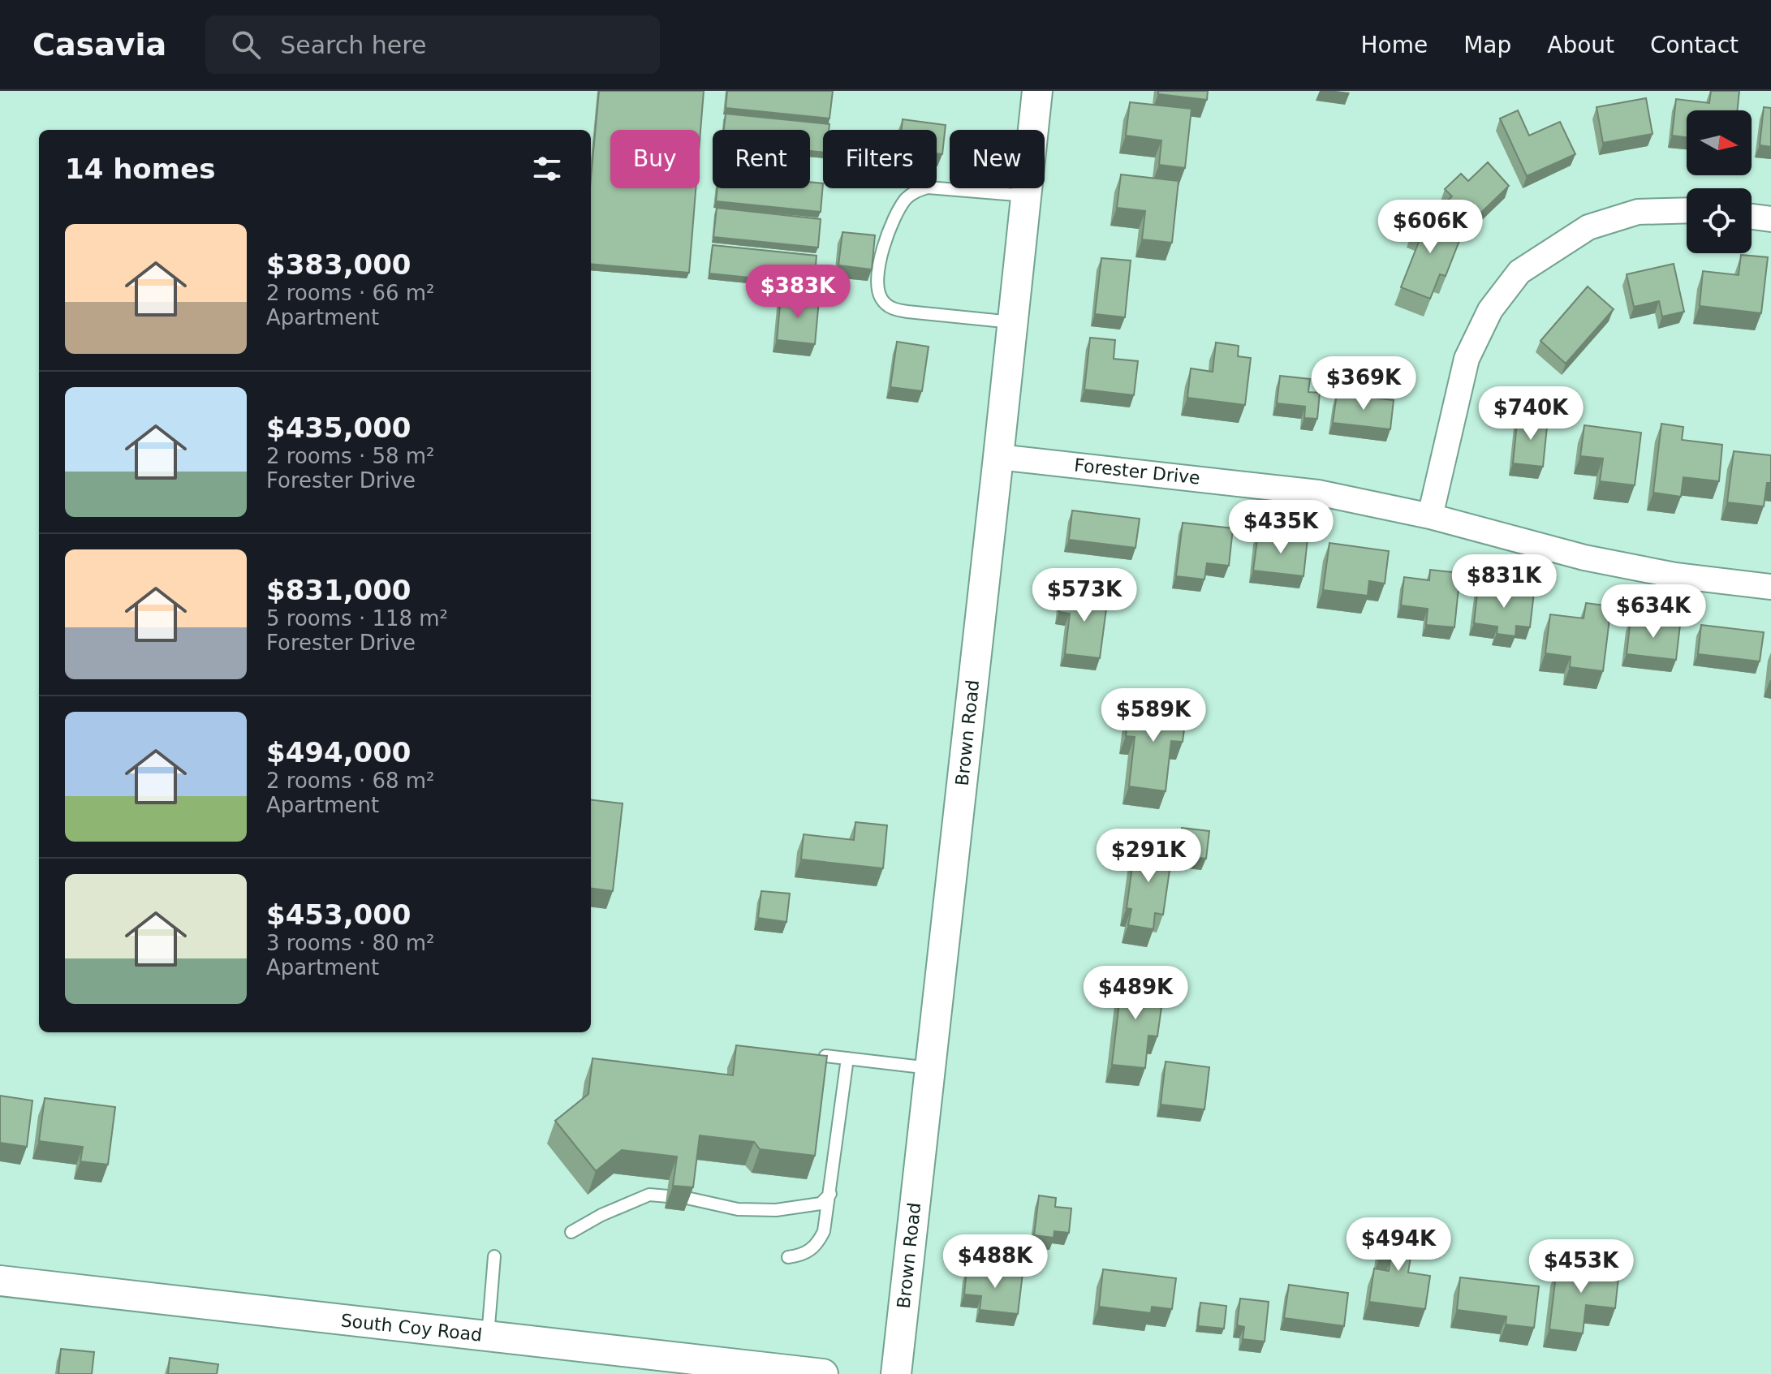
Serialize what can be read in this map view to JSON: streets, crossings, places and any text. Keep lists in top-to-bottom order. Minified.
{"streets":{"street":["Forester Drive","Brown Road","South Coy Road"]},"crossings":[["Forester Drive","Brown Road"]],"north":"right","page":{"header":"Casavia","search":"Search here","nav":["Home","Map","About","Contact"],"chip":["Buy","Rent","Filters","New"],"heading":"14 homes","price":["$606K","$383K","$369K","$740K","$435K","$831K","$573K","$634K","$589K","$291K","$489K","$494K","$488K","$453K"],"list":[{"name":"$383,000","note":"2 rooms · 66 m² · Apartment"},{"name":"$435,000","note":"2 rooms · 58 m² · Forester Drive"},{"name":"$831,000","note":"5 rooms · 118 m² · Forester Drive"},{"name":"$494,000","note":"2 rooms · 68 m² · Apartment"},{"name":"$453,000","note":"3 rooms · 80 m² · Apartment"}]}}
